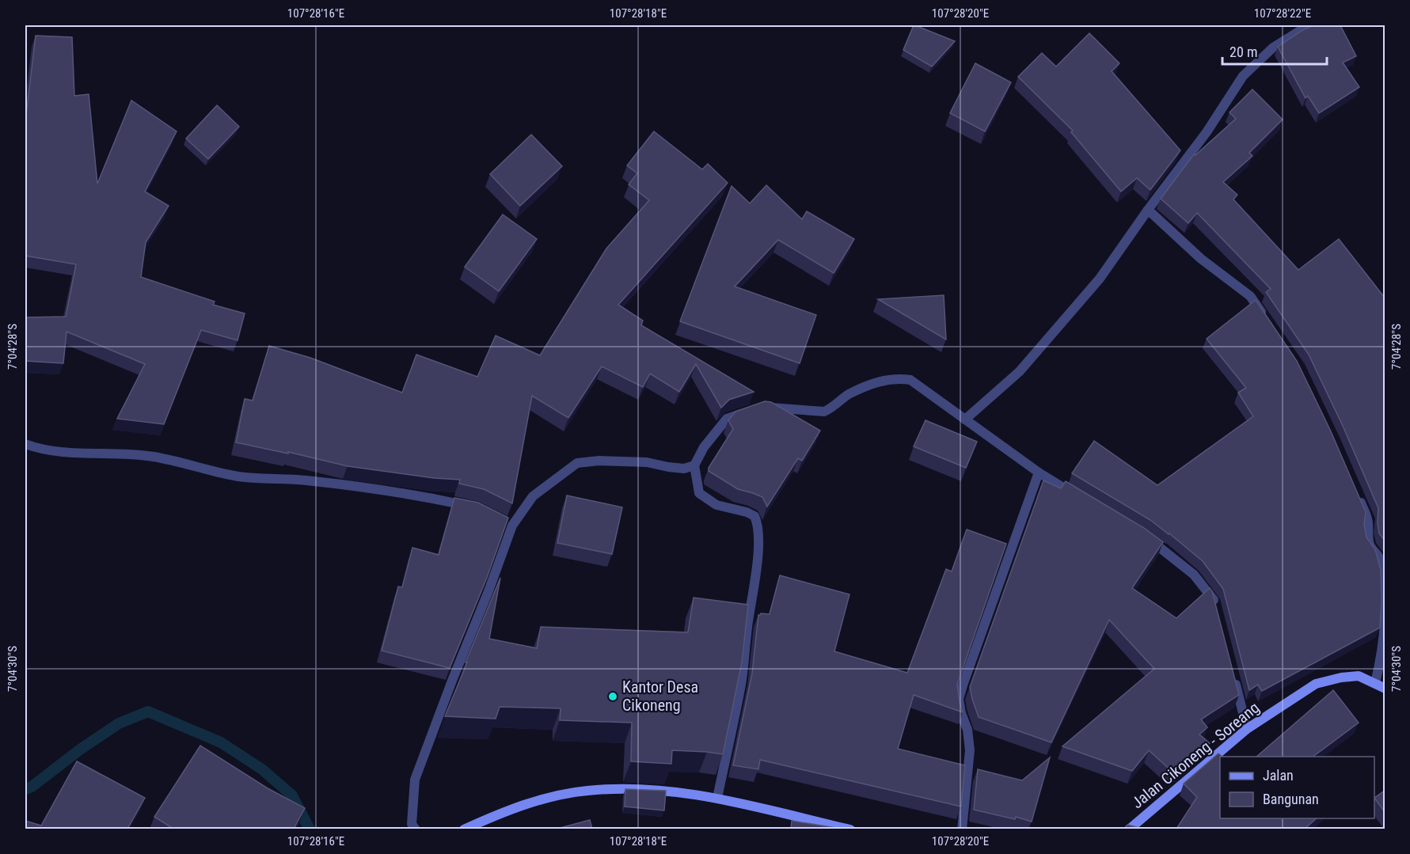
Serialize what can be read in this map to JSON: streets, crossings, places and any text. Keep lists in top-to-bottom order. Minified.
{"streets":{"street":["Jalan Cikoneng - Soreang"]},"places":["Kantor Desa Cikoneng"],"legend":["Jalan","Bangunan"],"scale_bar":"20 m","coordinates":["107°28'16\"E","107°28'18\"E","107°28'20\"E","107°28'22\"E","7°04'28\"S","7°04'30\"S"]}
